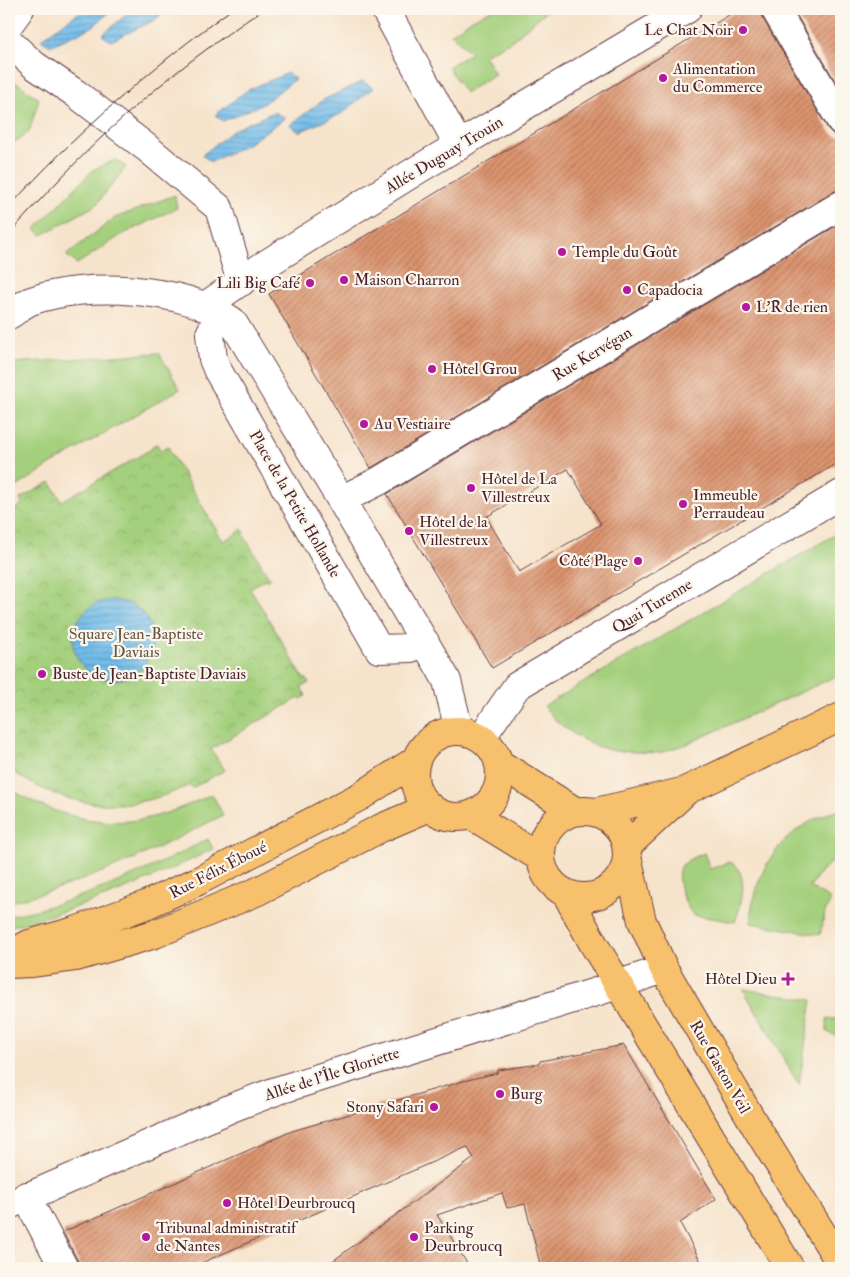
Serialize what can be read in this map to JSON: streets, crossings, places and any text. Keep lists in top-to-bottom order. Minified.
{"streets":{"main road":["Rue Félix Éboué","Rue Gaston Veil"],"street":["Allée Duguay Trouin","Rue Kervégan","Place de la Petite Hollande","Quai Turenne","Allée de l'Île Gloriette"]},"crossings":[["Allée Duguay Trouin","Place de la Petite Hollande"],["Quai Turenne","Rue Félix Éboué"],["Rue Gaston Veil","Allée de l'Île Gloriette"]],"parks":["Square Jean-Baptiste Daviais"],"places":{"other":["Le Chat Noir","Alimentation du Commerce","Temple du Goût","Maison Charron","Lili Big Café","Capadocia","L'R de rien","Hôtel Grou","Au Vestiaire","Hôtel de La Villestreux","Immeuble Perraudeau","Hôtel de la Villestreux","Côté Plage","Buste de Jean-Baptiste Daviais","Burg","Stony Safari","Hôtel Deurbroucq","Tribunal administratif de Nantes","Parking Deurbroucq"],"health":["Hôtel Dieu"]}}
